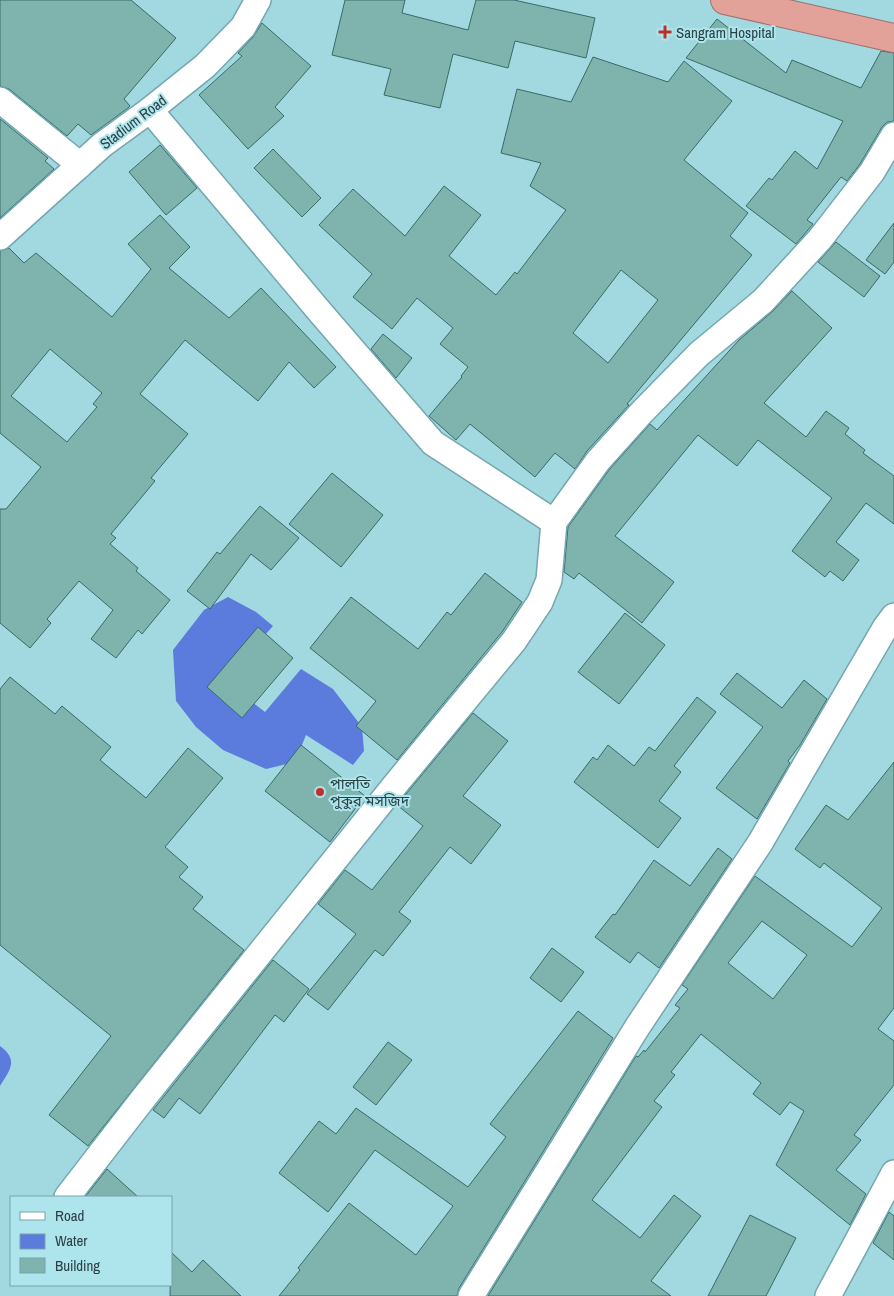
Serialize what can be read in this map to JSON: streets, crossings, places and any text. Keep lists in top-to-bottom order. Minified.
{"streets":{"street":["Stadium Road"]},"places":{"health":["Sangram Hospital"],"other":["পালতি পুকুর মসজিদ"]},"legend":["Road","Water","Building"]}
